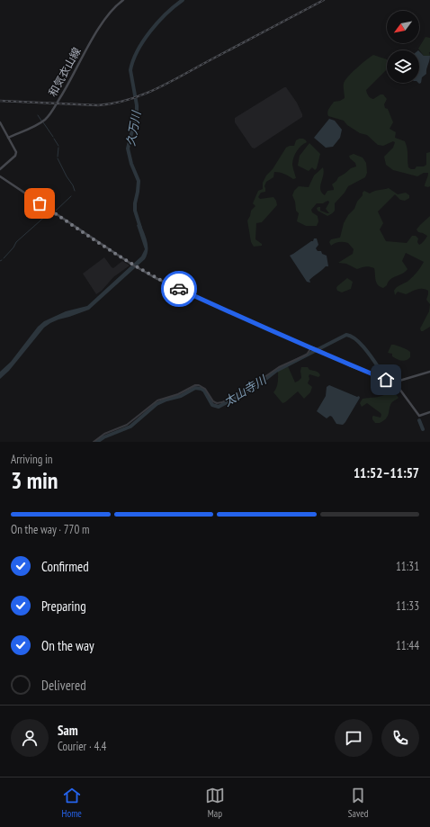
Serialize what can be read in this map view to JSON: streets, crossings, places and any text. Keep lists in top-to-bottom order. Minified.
{"streets":{"main road":["和気衣山線"]},"water":["久万川","太山寺川"],"north":"bottom left","page":{"heading":["3 min","Arriving in","11:52–11:57"],"panel":["Sam","Courier · 4.4"],"bar":"On the way · 770 m","list":[["Confirmed","11:31"],["Preparing","11:33"],["On the way","11:44"],"Delivered"],"tabs":["Home","Map","Saved"]}}
